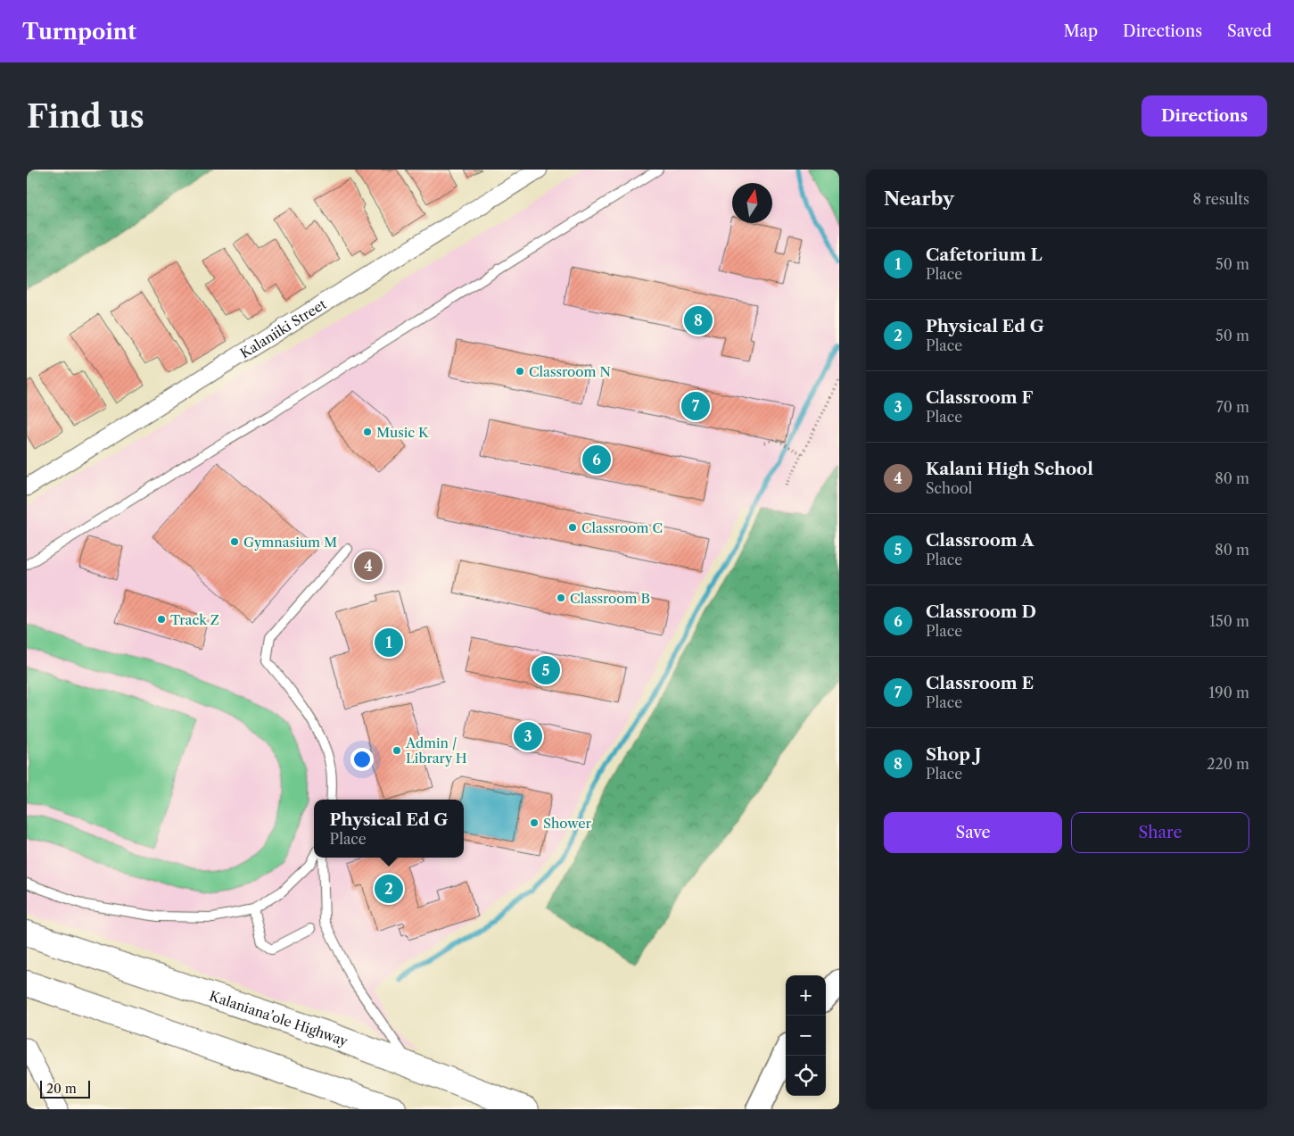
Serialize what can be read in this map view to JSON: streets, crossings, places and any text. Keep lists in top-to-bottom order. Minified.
{"streets":{"highway":["Kalaniana’ole Highway"],"street":["Kalaniiki Street"]},"places":["Classroom N","Music K","Classroom C","Gymnasium M","Classroom B","Track Z","Admin / Library H","Shower"],"scale_bar":"20 m","north":"top","page":{"header":"Turnpoint","nav":["Map","Directions","Saved"],"buttons":["Directions",["Save","Share"]],"title":"Find us","heading":["Nearby","8 results"],"list":[{"mark":"1","name":"Cafetorium L","note":"Place","value":"50 m"},{"mark":"2","name":"Physical Ed G","note":"Place","value":"50 m"},{"mark":"3","name":"Classroom F","note":"Place","value":"70 m"},{"mark":"4","name":"Kalani High School","note":"School","value":"80 m"},{"mark":"5","name":"Classroom A","note":"Place","value":"80 m"},{"mark":"6","name":"Classroom D","note":"Place","value":"150 m"},{"mark":"7","name":"Classroom E","note":"Place","value":"190 m"},{"mark":"8","name":"Shop J","note":"Place","value":"220 m"}],"pins":["8","7","6","4","1","5","3","2"],"popup":["Physical Ed G","Place"],"map_buttons":["+","−"],"scale":"20 m"}}
